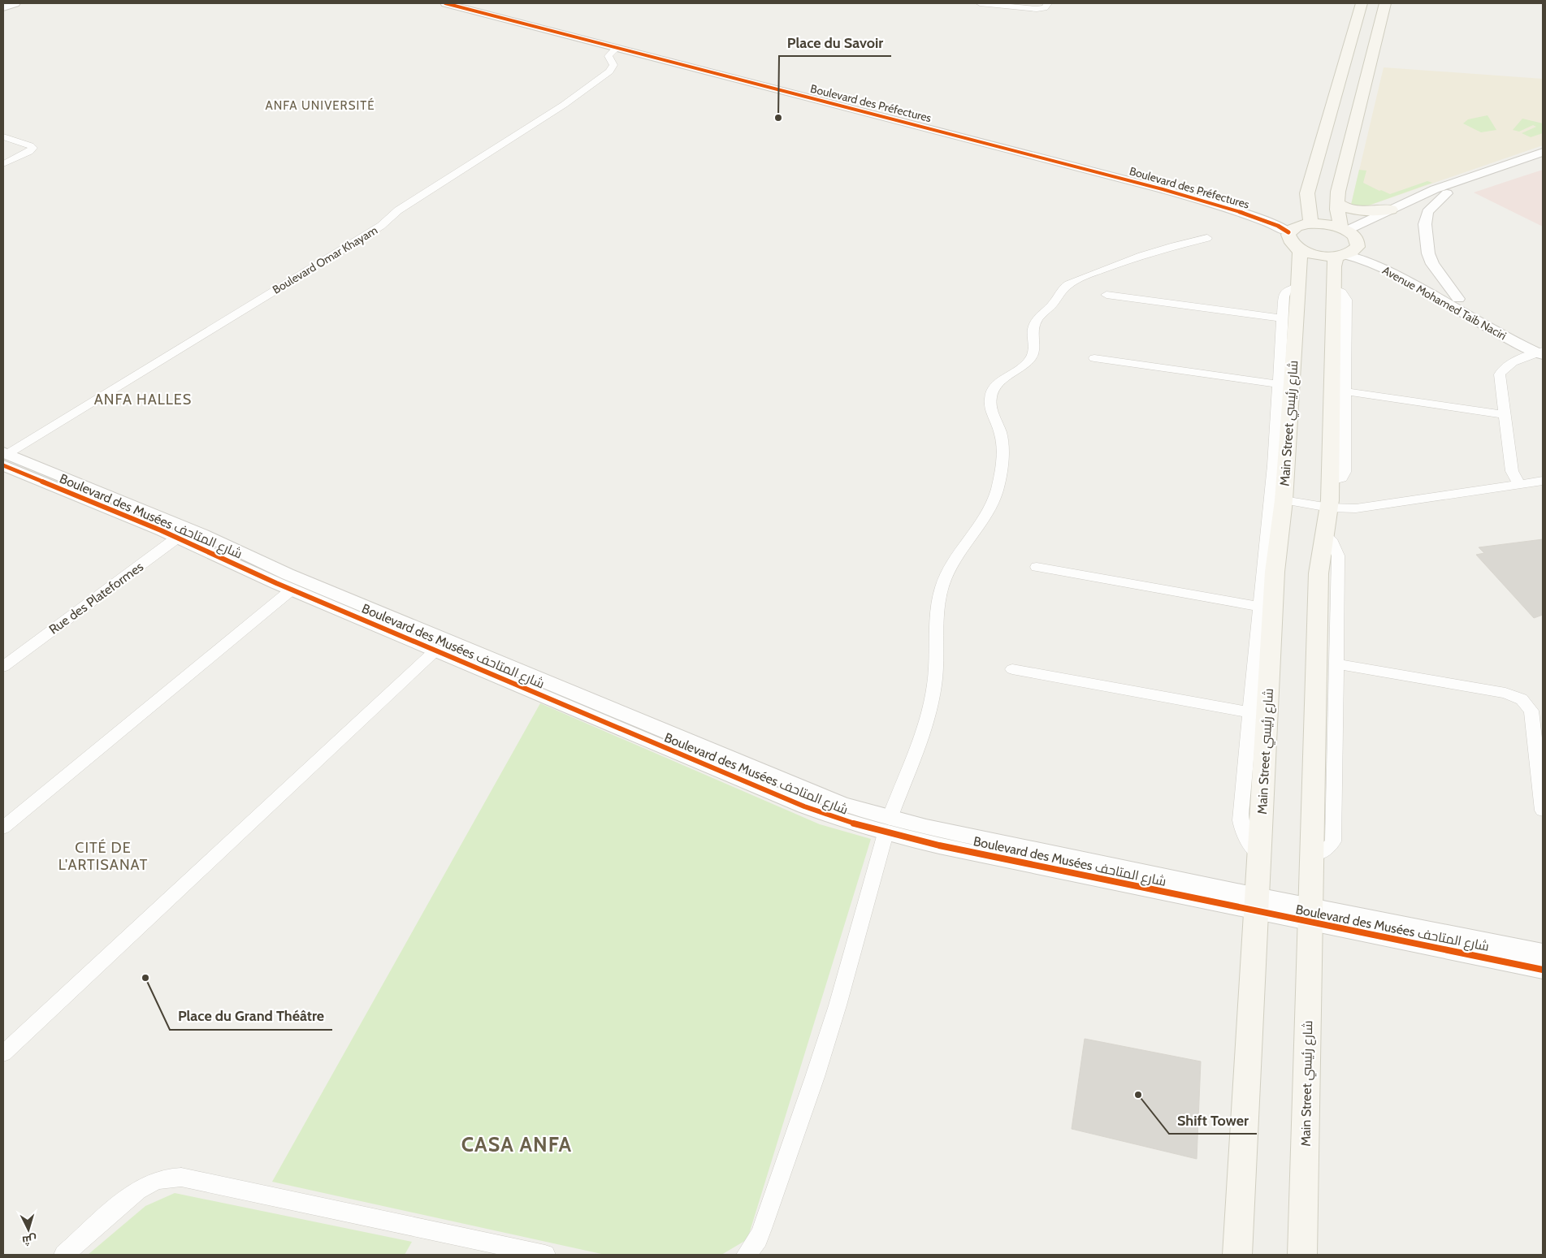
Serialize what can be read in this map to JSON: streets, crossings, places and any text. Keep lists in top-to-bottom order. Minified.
{"streets":{"main road":["Main Street شارع رئيسي"],"street":["Boulevard des Préfectures","Boulevard Omar Khayam","Avenue Mohamed Taib Naciri","Boulevard des Musées شارع المتاحف","Rue des Plateformes"]},"crossings":[["Boulevard des Préfectures","Boulevard Omar Khayam"],["Boulevard des Préfectures","Main Street شارع رئيسي"],["Boulevard Omar Khayam","Boulevard des Musées شارع المتاحف"],["Avenue Mohamed Taib Naciri","Main Street شارع رئيسي"],["Main Street شارع رئيسي","Boulevard des Musées شارع المتاحف"],["Boulevard des Musées شارع المتاحف","Rue des Plateformes"]],"districts":["ANFA UNIVERSITÉ","ANFA HALLES","CITÉ DE L'ARTISANAT","CASA ANFA"],"places":["Place du Savoir","Place du Grand Théâtre","Shift Tower"],"north":"bottom"}
